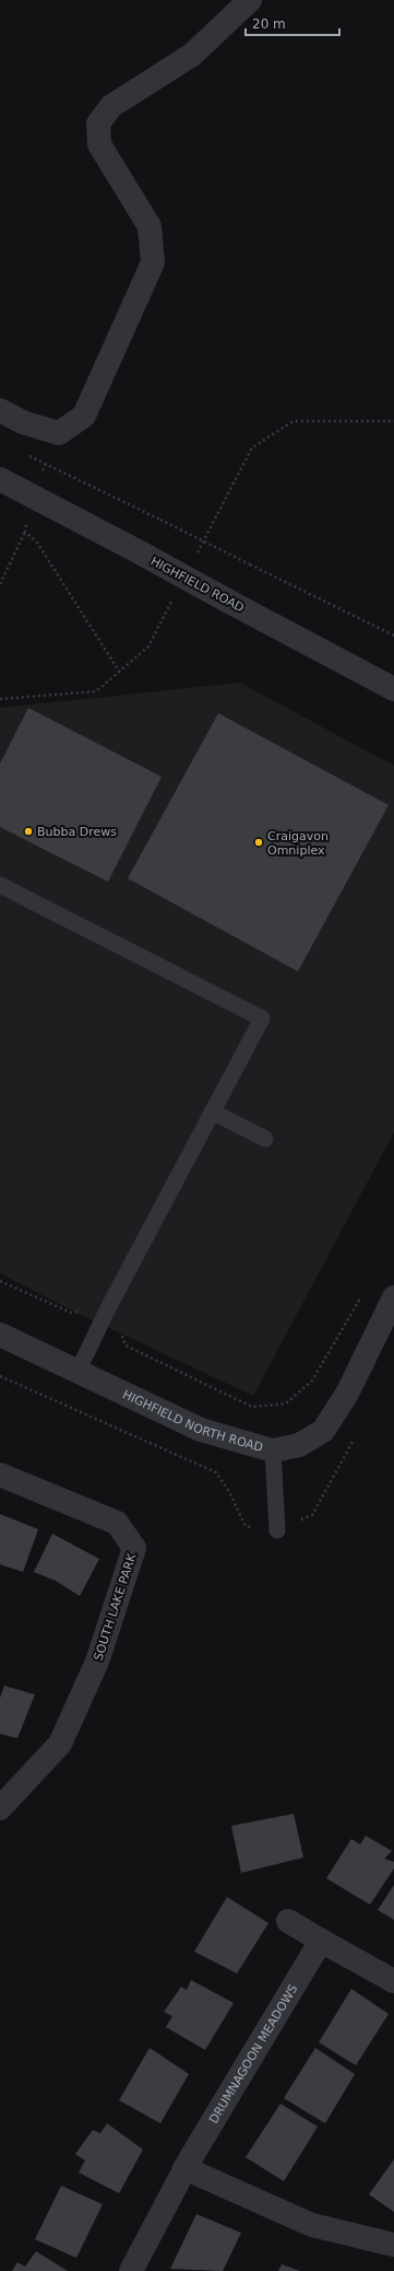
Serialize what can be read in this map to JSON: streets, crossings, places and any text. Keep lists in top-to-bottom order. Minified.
{"streets":{"street":["HIGHFIELD ROAD","HIGHFIELD NORTH ROAD","SOUTH LAKE PARK","DRUMNAGOON MEADOWS"]},"places":["Bubba Drews","Craigavon Omniplex"],"scale_bar":"20 m"}
